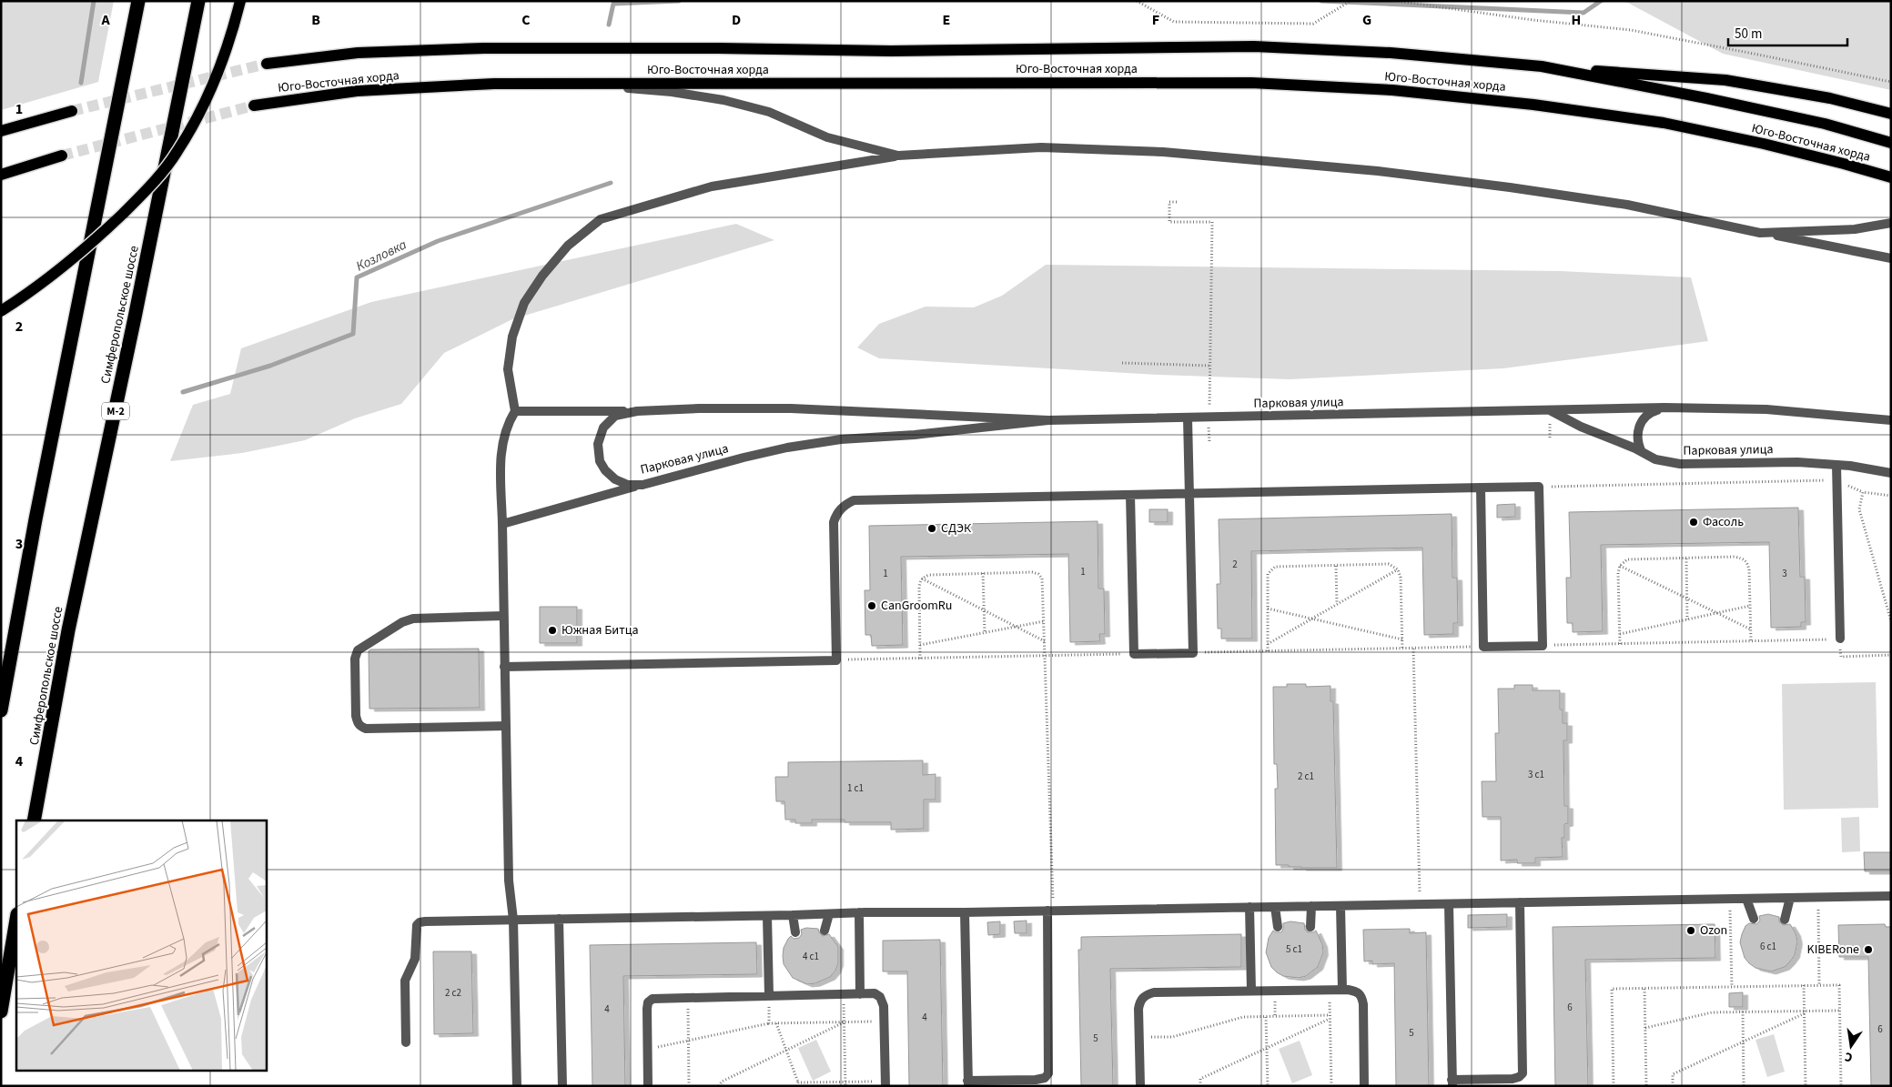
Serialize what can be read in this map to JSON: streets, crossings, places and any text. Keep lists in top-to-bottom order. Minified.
{"streets":{"highway":["Симферопольское шоссе","М-2"],"main road":["Юго-Восточная хорда"],"street":["Парковая улица"]},"water":["Козловка"],"places":["Фасоль","СДЭК","CanGroomRu","Южная Битца","Ozon","KIBERone"],"house_numbers":["2","1","1","3","3 с1","2 с1","1 с1","6 с1","5 c1","4 с1","2 с2","6","4","4","6","5","5"],"scale_bar":"50 m","north":"bottom","grid":{"columns":["A","B","C","D","E","F","G","H"],"rows":["1","2","3","4"]}}
